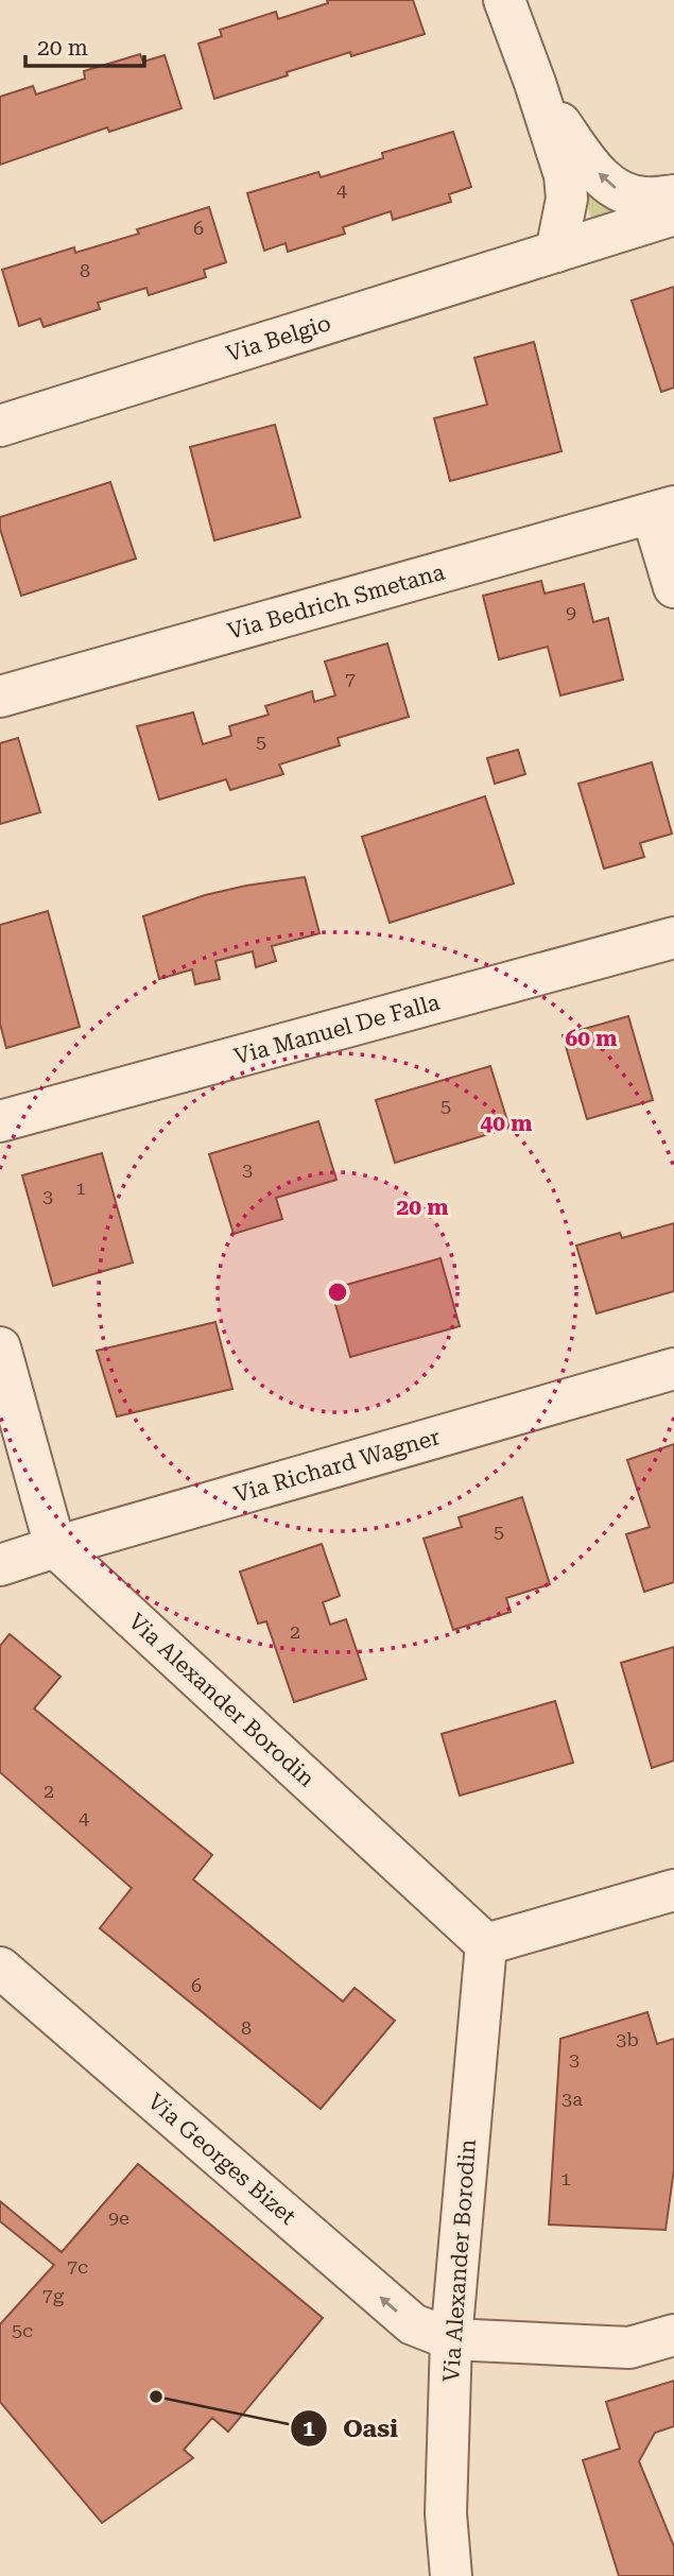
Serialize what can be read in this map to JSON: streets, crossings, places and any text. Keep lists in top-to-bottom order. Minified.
{"streets":{"street":["Via Belgio","Via Bedrich Smetana","Via Manuel De Falla","Via Richard Wagner","Via Alexander Borodin","Via Georges Bizet"]},"crossings":[["Via Richard Wagner","Via Alexander Borodin"],["Via Alexander Borodin","Via Georges Bizet"]],"one_way":["Via Georges Bizet"],"places":["Oasi"],"house_numbers":["4","6","8","9","7","5","5","3","1","3","5","2","2","4","6","8","3b","3","3a","1","9e","7c","7g","5c"],"scale_bar":"20 m","rings":["60 m","40 m","20 m"]}
